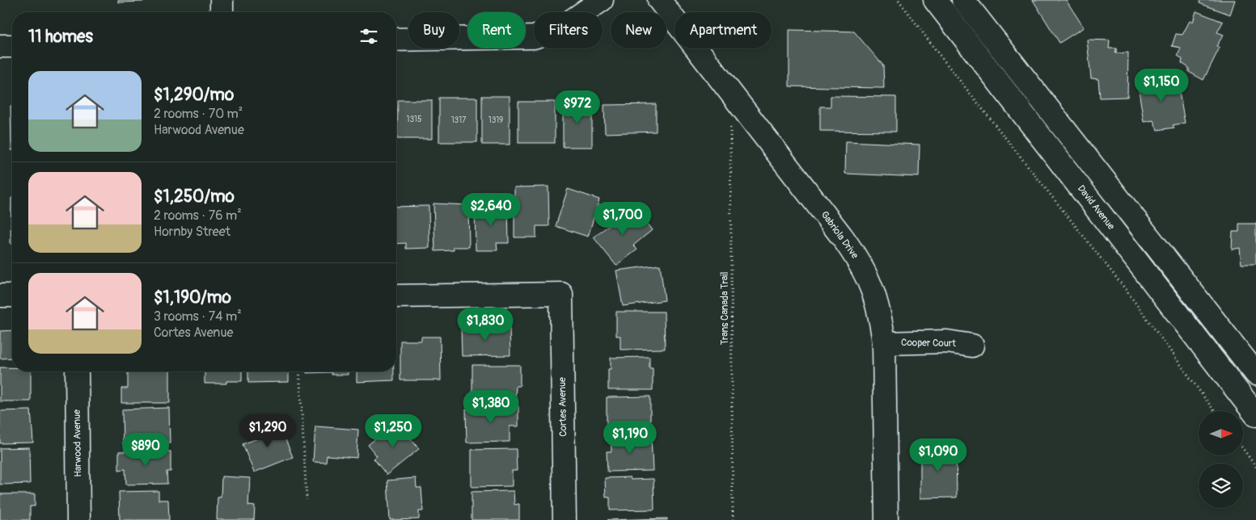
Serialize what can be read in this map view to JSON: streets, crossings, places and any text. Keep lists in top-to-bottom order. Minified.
{"streets":{"street":["David Avenue","Gabriola Drive","Cooper Court","Cortes Avenue","Harwood Avenue"],"path":["Trans Canada Trail"]},"crossings":[["Gabriola Drive","Trans Canada Trail"],["Gabriola Drive","Cooper Court"]],"house_numbers":["1315","1317","1319"],"north":"right","page":{"chip":["Buy","Rent","Filters","New","Apartment"],"heading":"11 homes","list":[{"name":"$1,290/mo","note":"2 rooms · 70 m² · Harwood Avenue"},{"name":"$1,250/mo","note":"2 rooms · 76 m² · Hornby Street"},{"name":"$1,190/mo","note":"3 rooms · 74 m² · Cortes Avenue"}],"price":["$1,150","$972","$2,640","$1,700","$1,830","$1,380","$1,290","$1,250","$1,190","$890","$1,090"]}}
